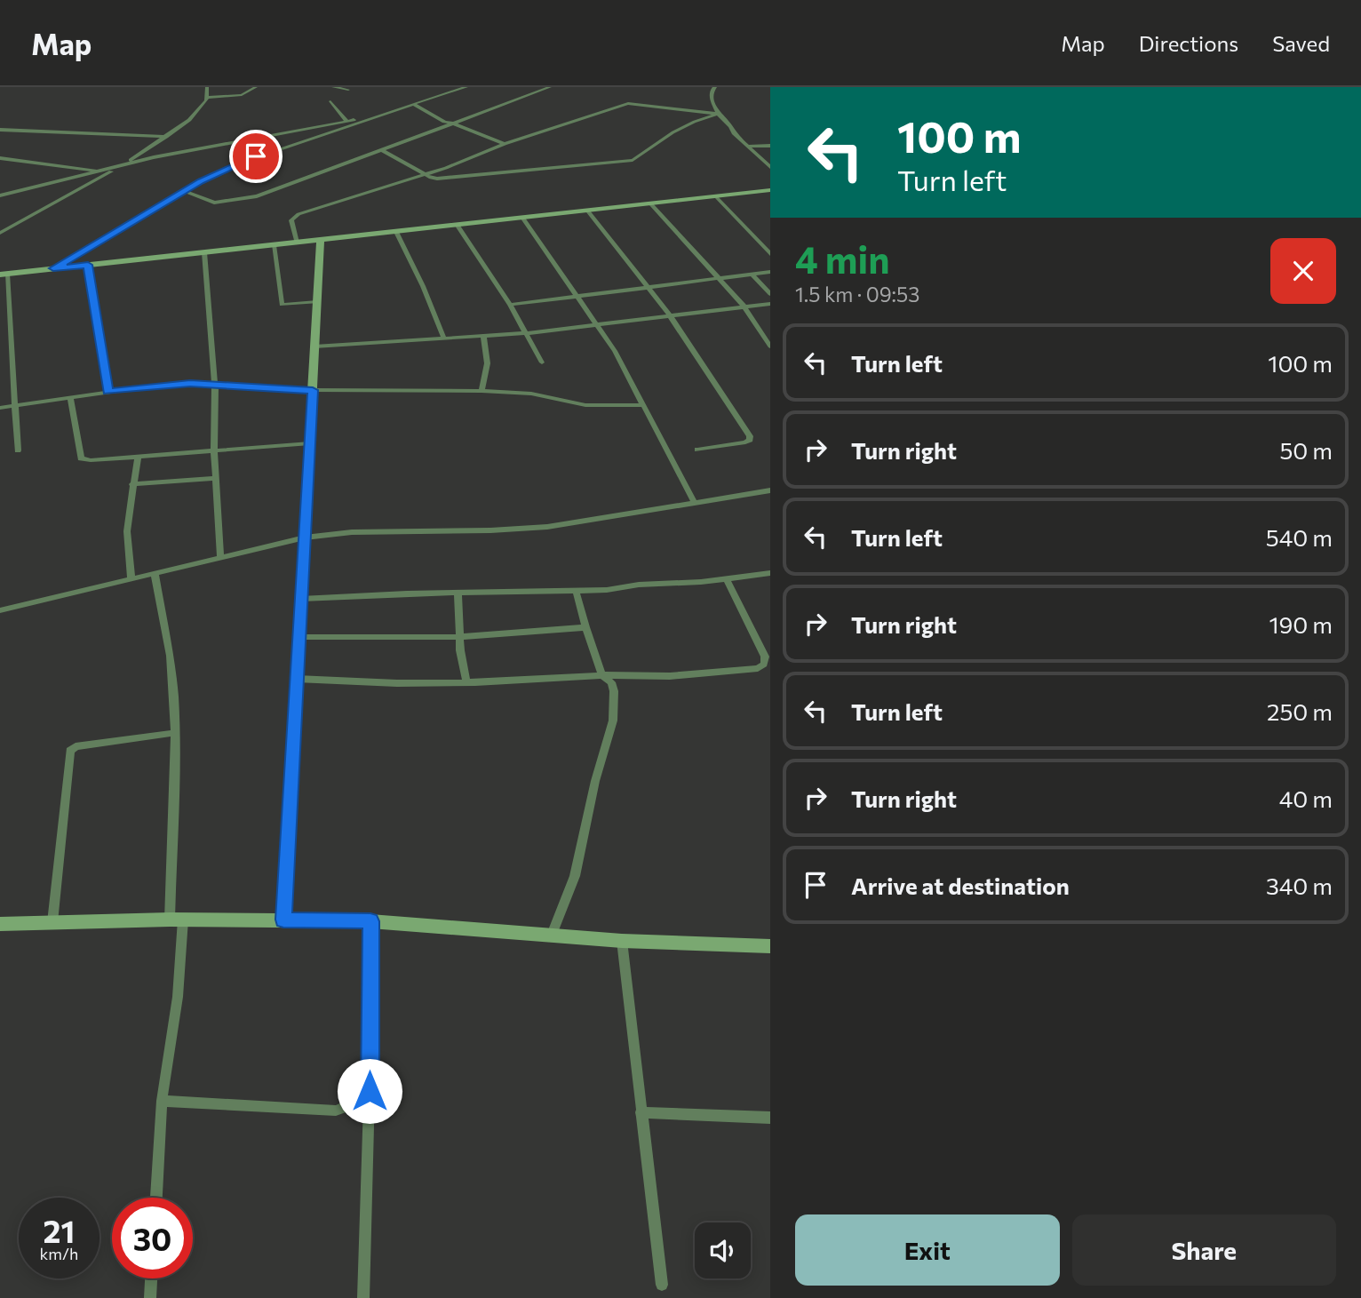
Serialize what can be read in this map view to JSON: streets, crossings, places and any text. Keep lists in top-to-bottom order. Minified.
{"page":{"header":"Map","nav":["Map","Directions","Saved"],"turn":["100 m","Turn left"],"heading":["4 min","1.5 km · 09:53"],"list":[{"name":"Turn left","value":"100 m"},{"name":"Turn right","value":"50 m"},{"name":"Turn left","value":"540 m"},{"name":"Turn right","value":"190 m"},{"name":"Turn left","value":"250 m"},{"name":"Turn right","value":"40 m"},{"name":"Arrive at destination","value":"340 m"}],"speed":"21 km/h","limit":"30","buttons":["Exit","Share"]}}
